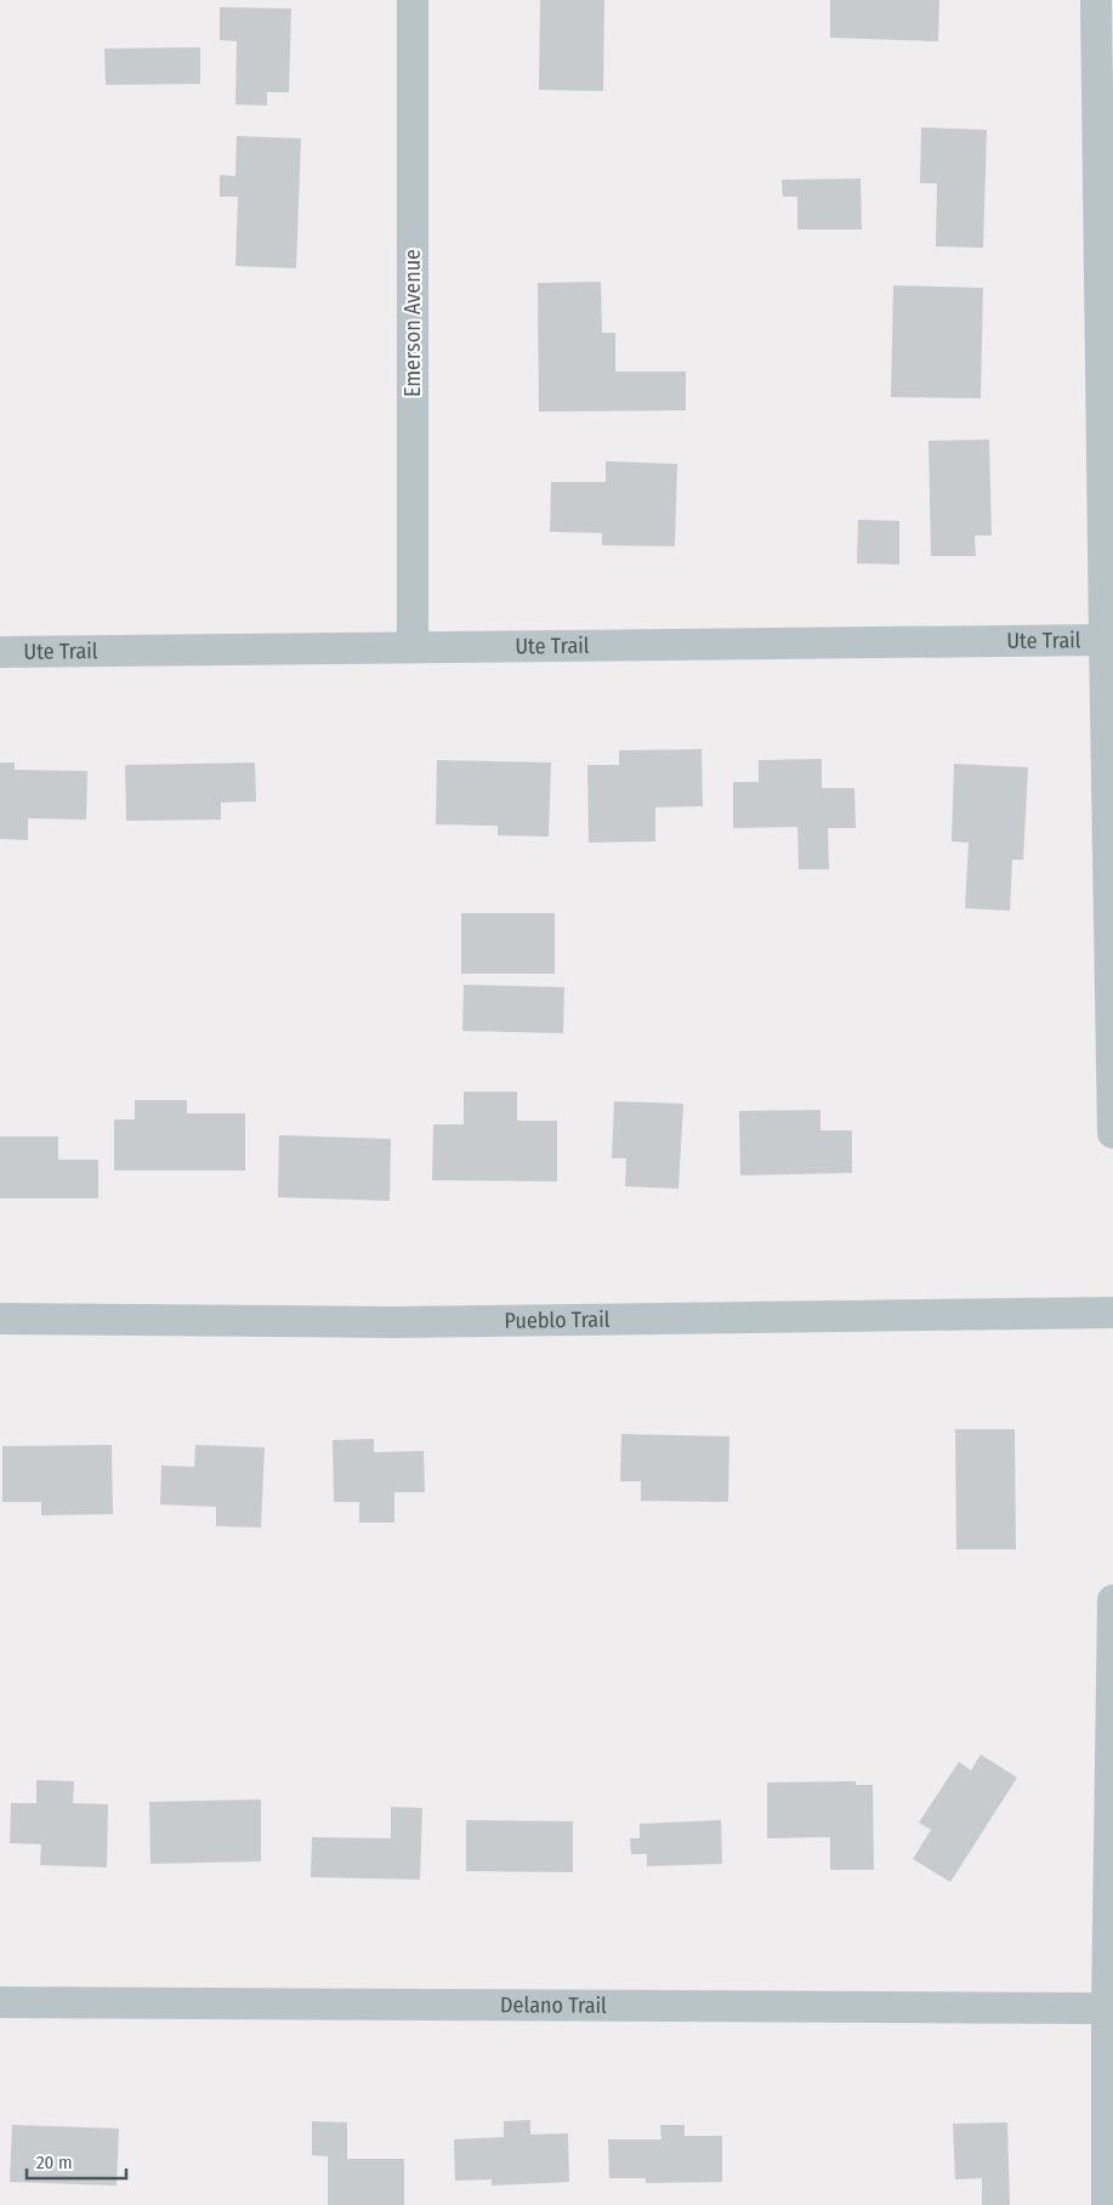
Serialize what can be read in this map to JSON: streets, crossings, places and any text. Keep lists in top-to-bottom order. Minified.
{"streets":{"street":["Emerson Avenue","Ute Trail","Pueblo Trail","Delano Trail"]},"crossings":[["Emerson Avenue","Ute Trail"]],"scale_bar":"20 m"}
